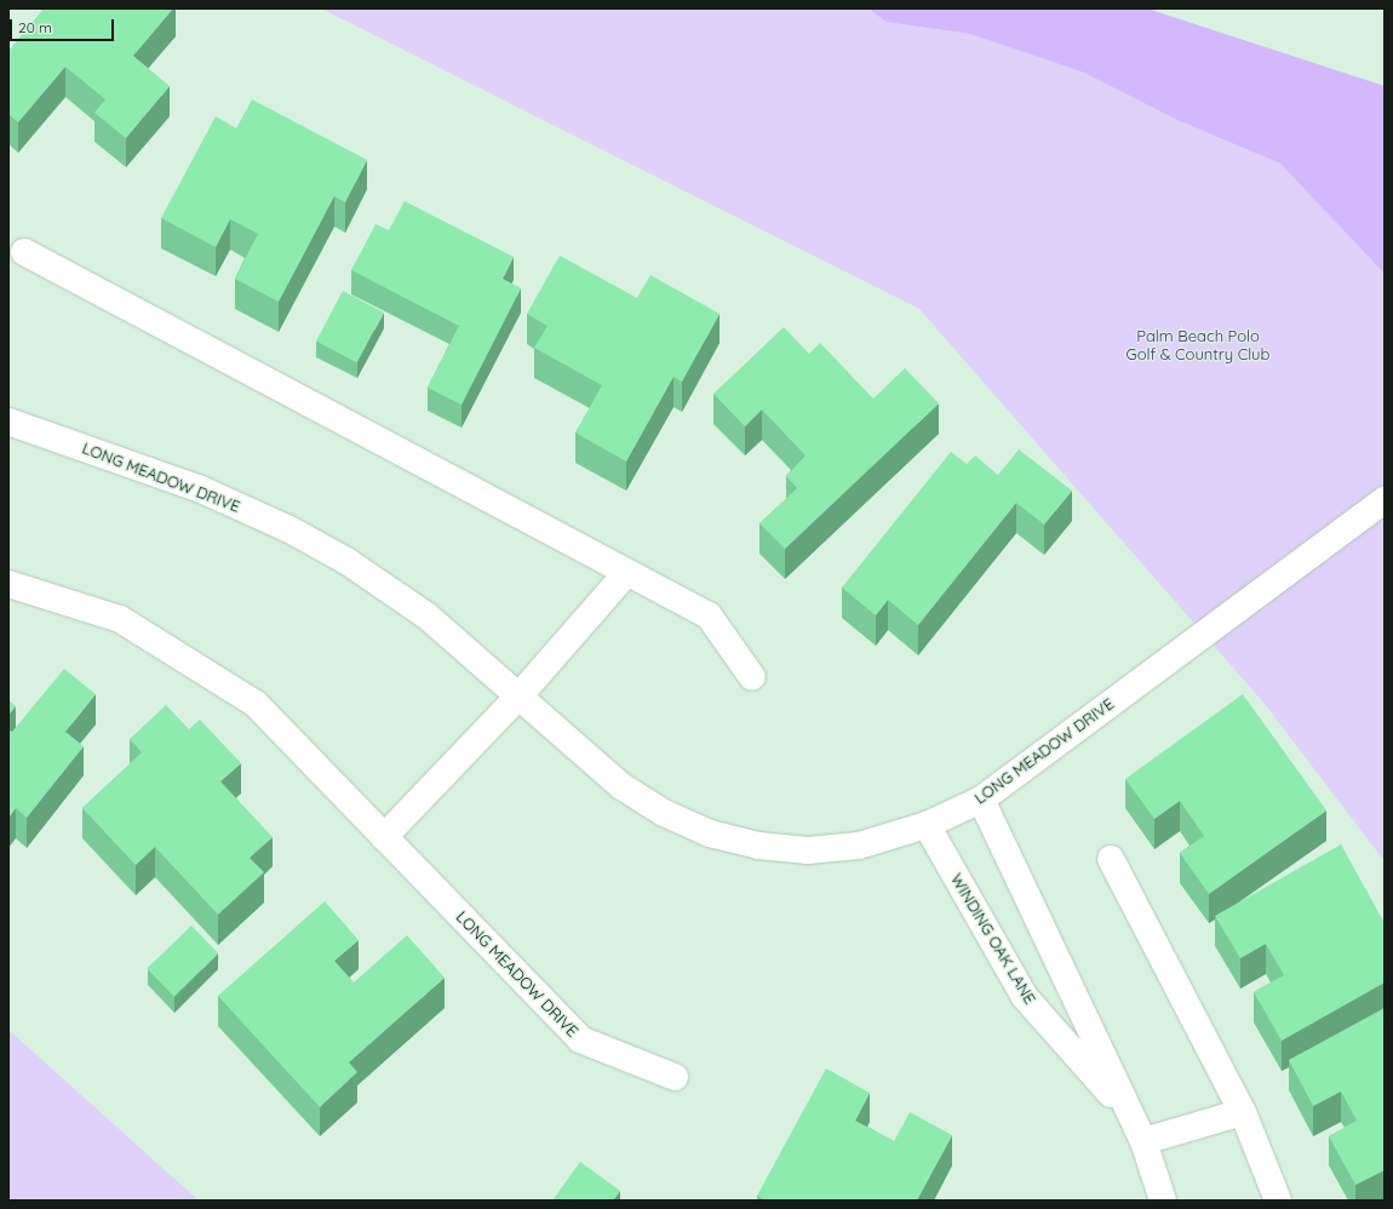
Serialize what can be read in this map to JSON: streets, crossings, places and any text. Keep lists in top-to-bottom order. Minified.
{"streets":{"street":["LONG MEADOW DRIVE","WINDING OAK LANE"]},"crossings":[["LONG MEADOW DRIVE","WINDING OAK LANE"]],"parks":["Palm Beach Polo Golf & Country Club"],"scale_bar":"20 m"}
